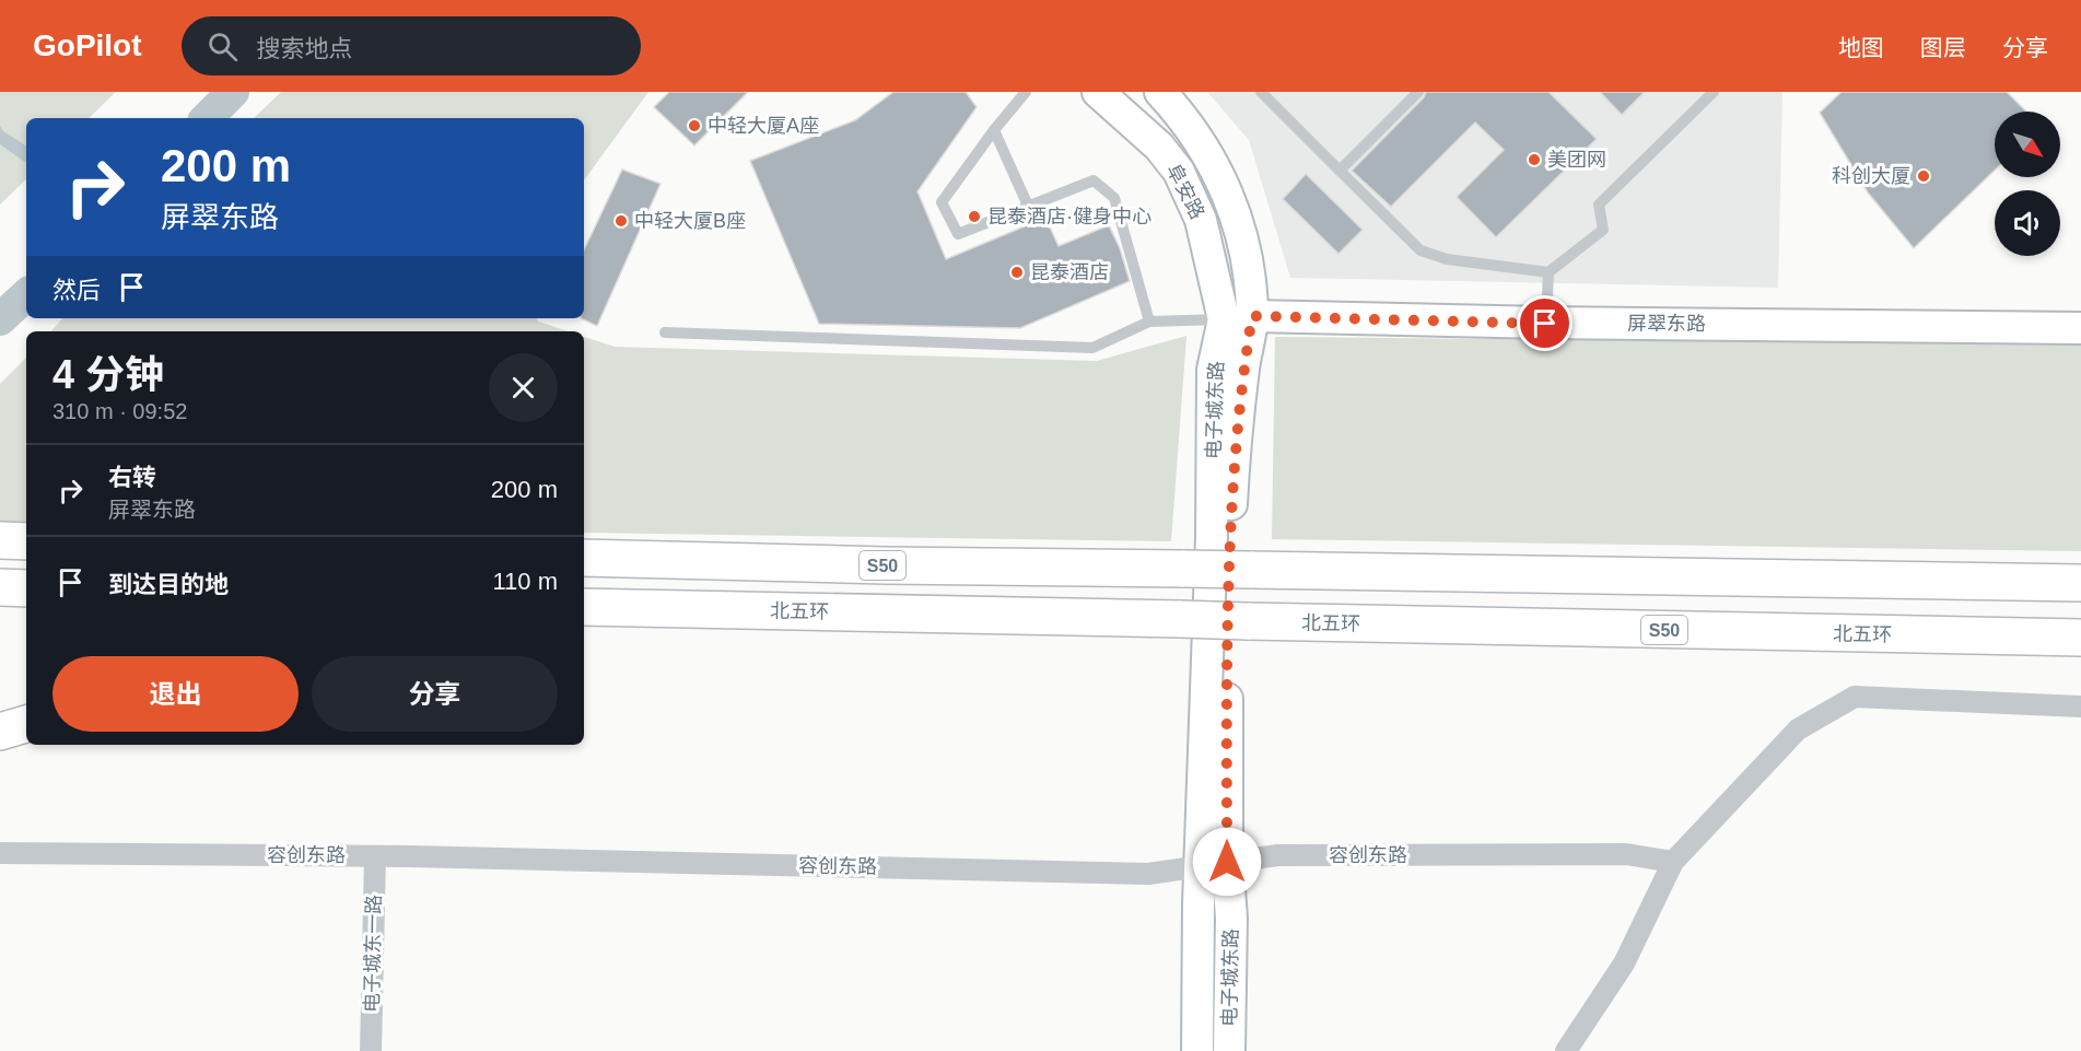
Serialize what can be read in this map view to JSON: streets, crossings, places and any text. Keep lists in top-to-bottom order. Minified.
{"streets":{"highway":["S50","北五环"],"main road":["阜安路","屏翠东路","电子城东路"],"street":["容创东路","电子城东一路"]},"crossings":[["阜安路","屏翠东路"],["阜安路","电子城东路"],["屏翠东路","电子城东路"],["电子城东路","容创东路"],["容创东路","电子城东一路"]],"places":["中轻大厦A座","美团网","科创大厦","昆泰酒店·健身中心","中轻大厦B座","昆泰酒店"],"north":"bottom right","page":{"header":"GoPilot","search":"搜索地点","nav":["地图","图层","分享"],"turn":["200 m","屏翠东路"],"then":"然后","heading":["4 分钟","310 m · 09:52"],"list":[{"name":"右转","note":"屏翠东路","value":"200 m"},{"name":"到达目的地","value":"110 m"}],"buttons":["退出","分享"]}}
